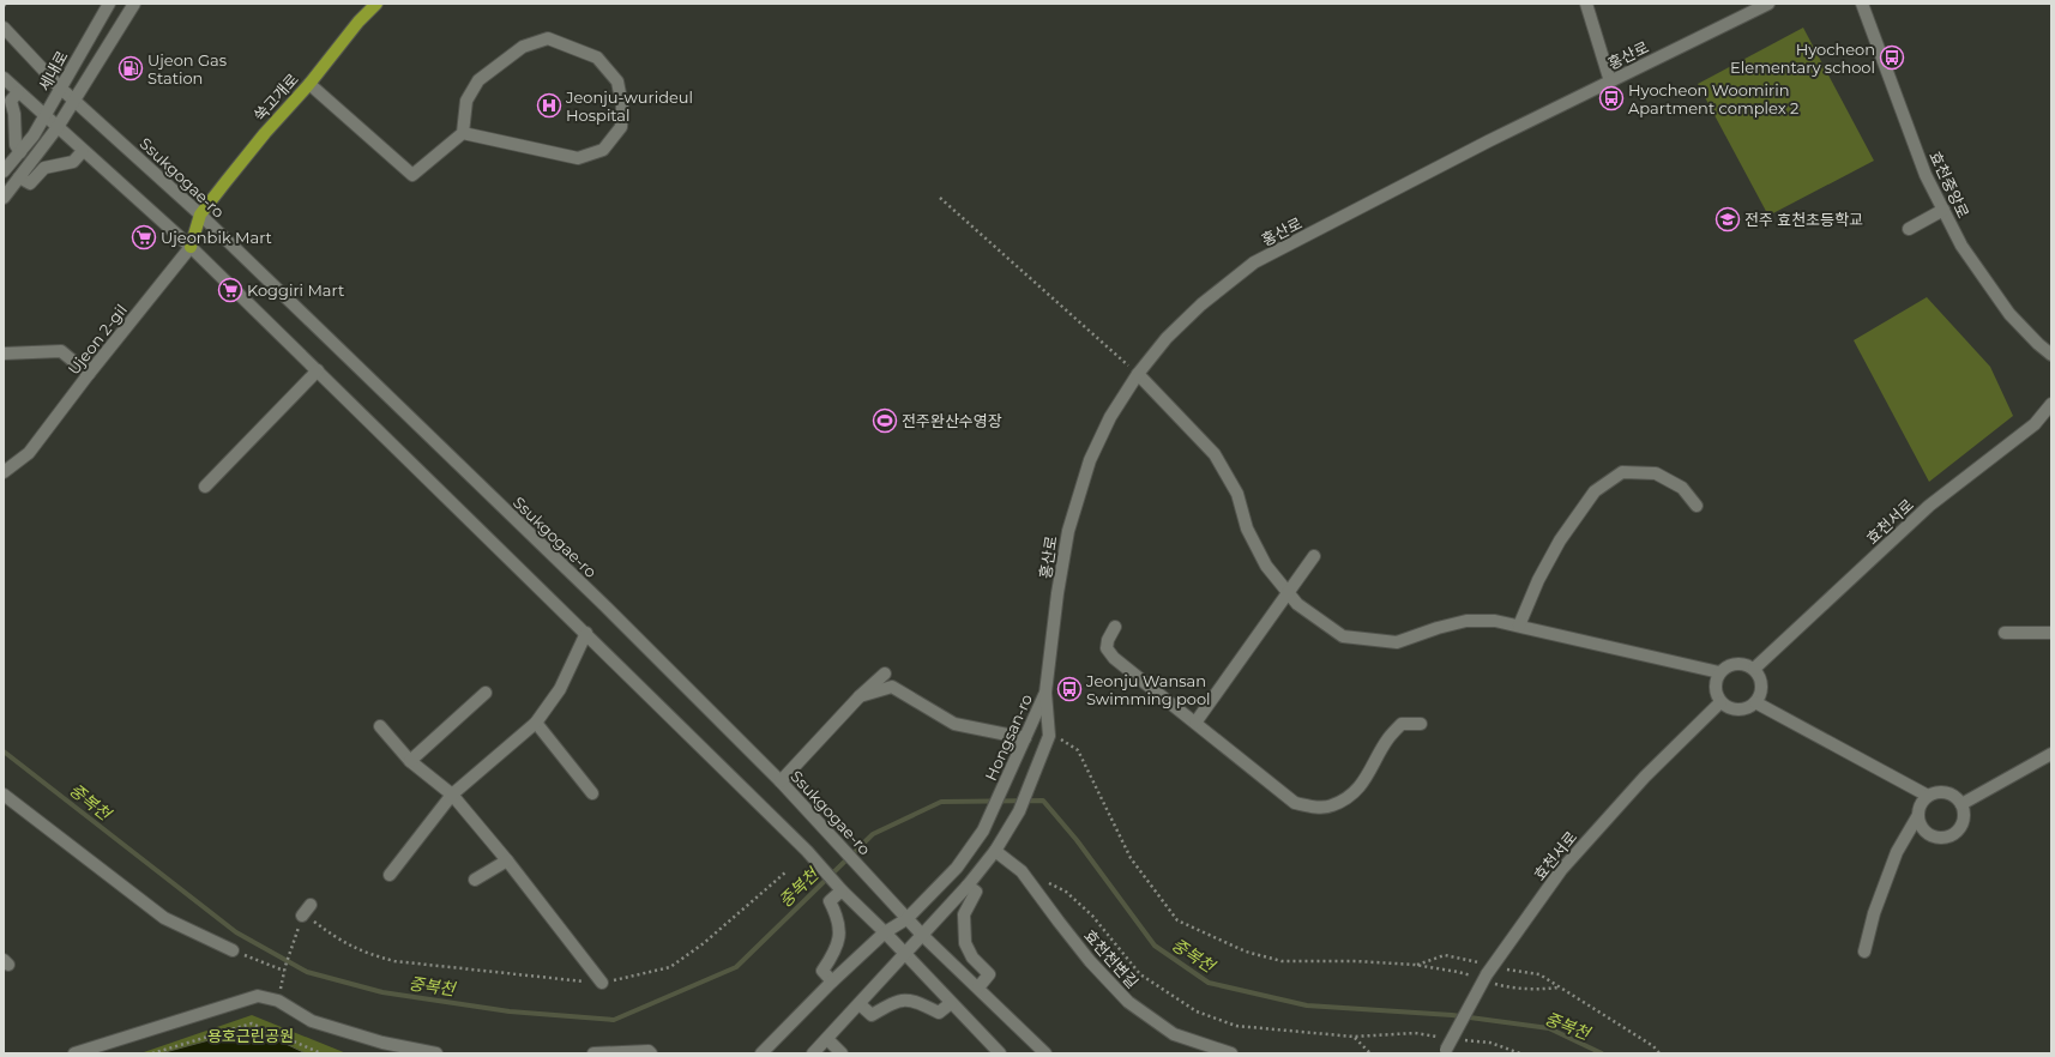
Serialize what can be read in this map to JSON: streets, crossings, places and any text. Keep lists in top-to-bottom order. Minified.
{"streets":{"main road":["쑥고개로","Ujeon 2-gil"],"street":["홍산로","세내로","Ssukgogae-ro","효천중앙로","효천서로","Hongsan-ro","효천천변길"]},"crossings":[["홍산로","Hongsan-ro"],["세내로","Ssukgogae-ro"],["쑥고개로","Ssukgogae-ro"],["쑥고개로","Ujeon 2-gil"],["Ssukgogae-ro","Ujeon 2-gil"],["Ssukgogae-ro","Hongsan-ro"],["Hongsan-ro","효천천변길"]],"water":["중복천"],"parks":["용호근린공원"],"places":{"bus stop":["Hyocheon Elementary school","Hyocheon Woomirin Apartment complex 2","Jeonju Wansan Swimming pool"],"fuel station":["Ujeon Gas Station"],"hospital":["Jeonju-wurideul Hospital"],"school or university":["전주 효천초등학교"],"supermarket":["Ujeonbik Mart","Koggiri Mart"],"sports":["전주완산수영장"]}}
